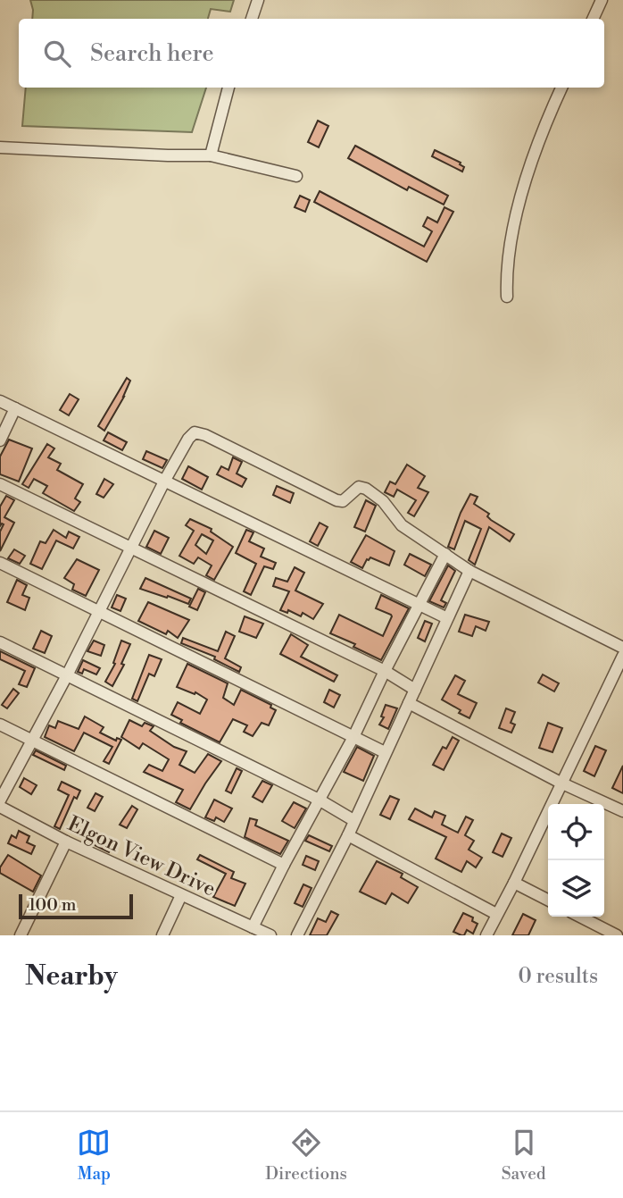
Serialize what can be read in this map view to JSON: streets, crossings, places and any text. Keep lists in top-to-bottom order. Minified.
{"streets":{"street":["Elgon View Drive"]},"scale_bar":"100 m","page":{"search":"Search here","scale":"100 m","heading":["Nearby","0 results"],"nav":["Map","Directions","Saved"]}}
